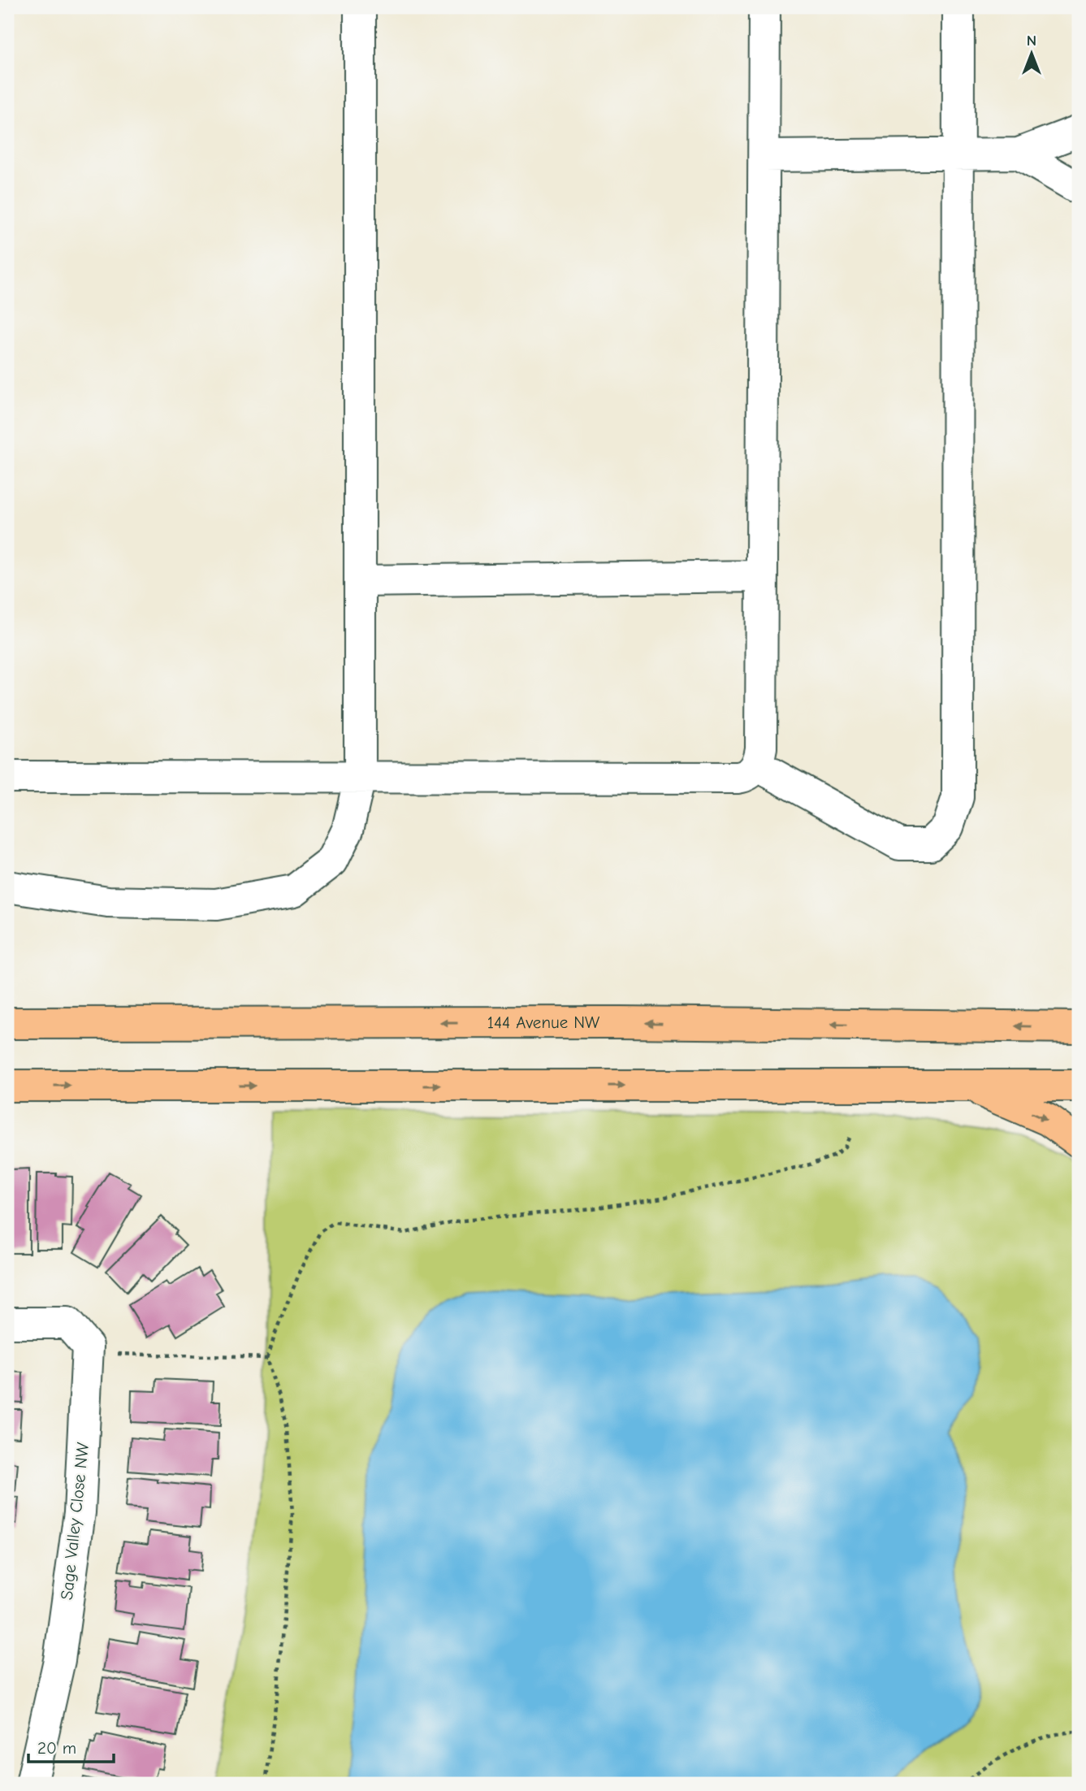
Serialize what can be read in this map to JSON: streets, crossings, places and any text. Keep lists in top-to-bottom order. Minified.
{"streets":{"main road":["144 Avenue NW"],"street":["Sage Valley Close NW"]},"scale_bar":"20 m","north":"top"}
